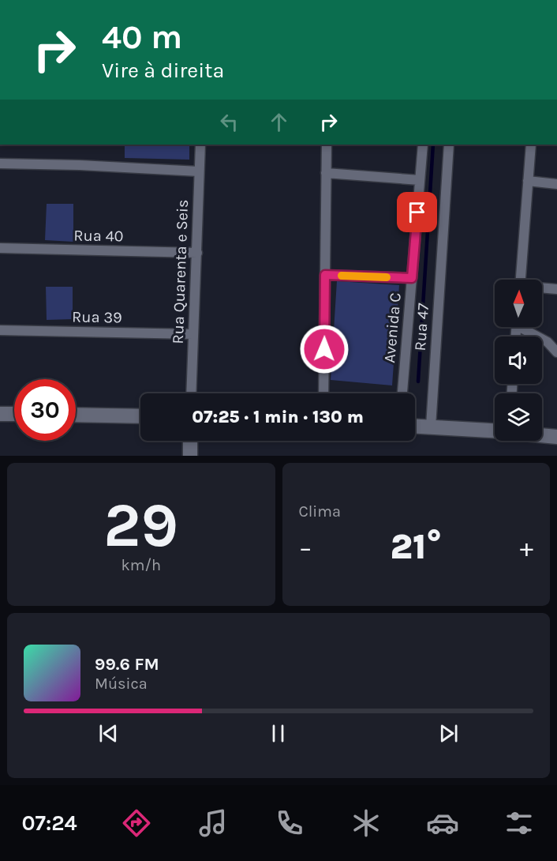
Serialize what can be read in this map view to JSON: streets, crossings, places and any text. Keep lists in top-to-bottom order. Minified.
{"streets":{"street":["Rua 40","Rua Quarenta e Seis","Rua 39","Rua 47","Avenida C"]},"crossings":[["Rua 40","Rua Quarenta e Seis"],["Rua Quarenta e Seis","Rua 39"]],"north":"top","page":{"turn":["40 m","Vire à direita"],"limit":"30","trip":"07:25 · 1 min · 130 m","tile":[["29","km/h"],"Clima"],"heat":["−","21°","+"],"song":["99.6 FM","Música"],"tabs":"07:24"}}
